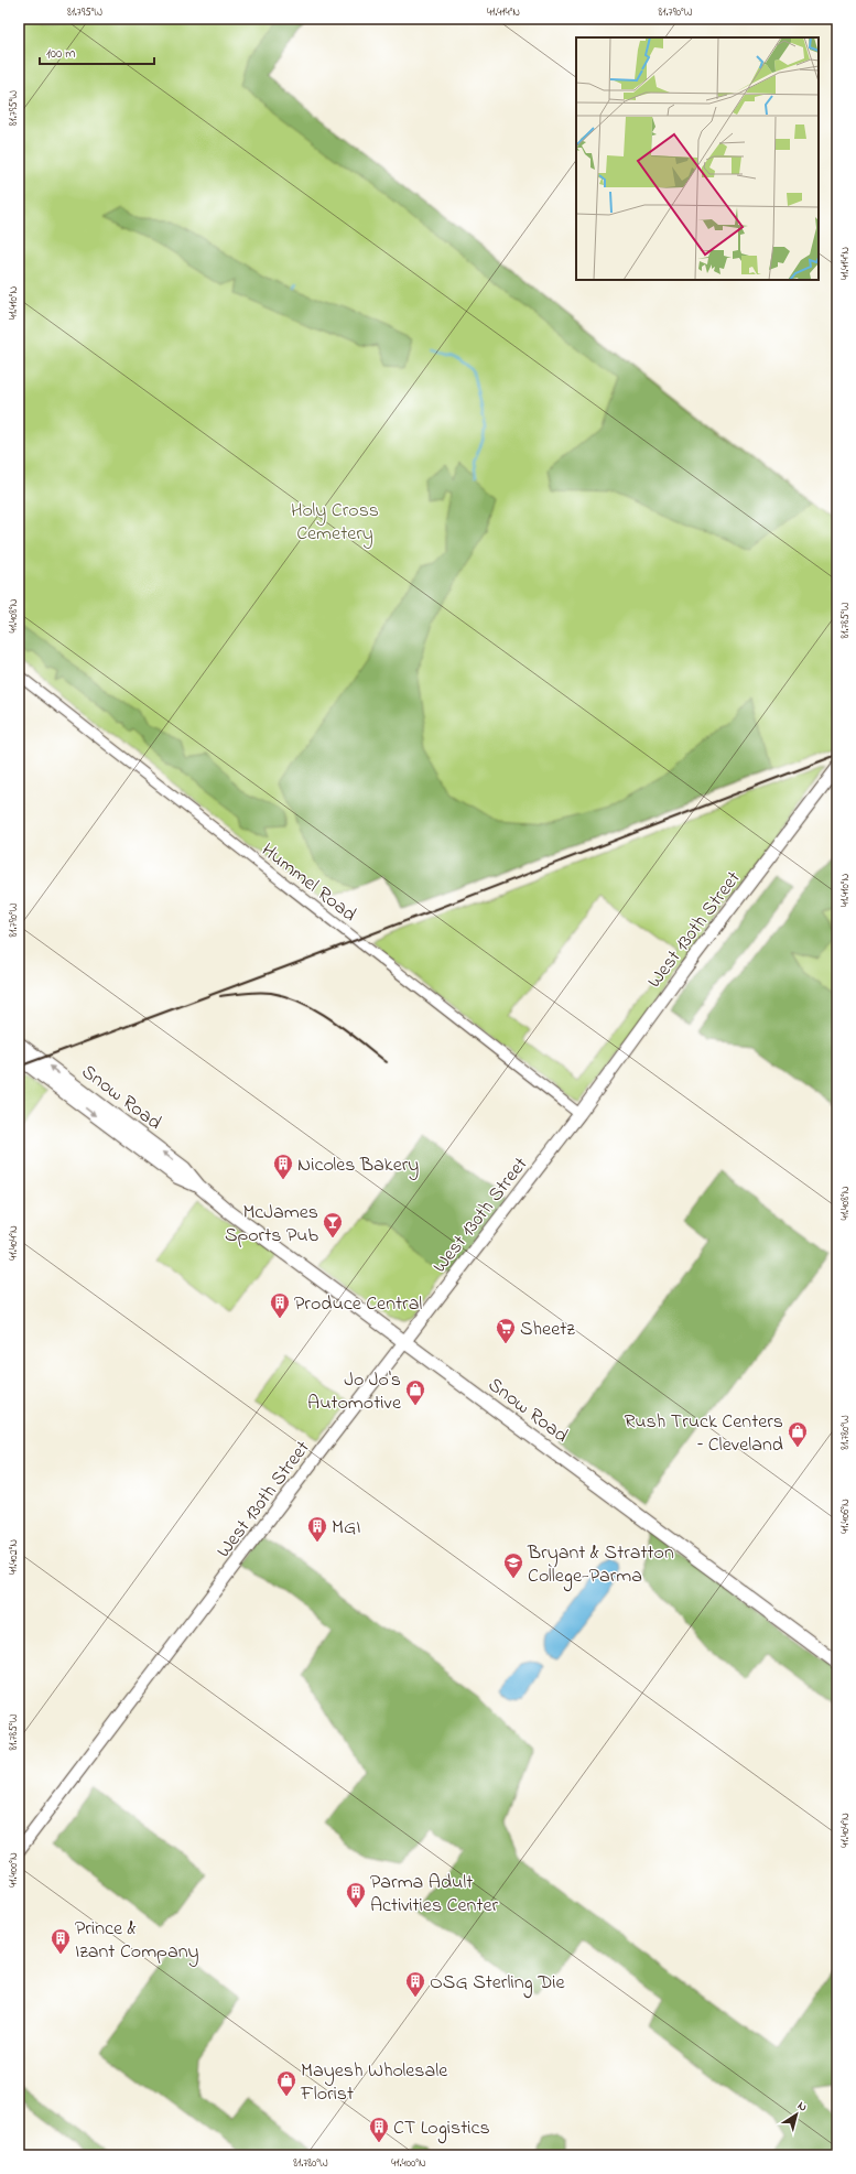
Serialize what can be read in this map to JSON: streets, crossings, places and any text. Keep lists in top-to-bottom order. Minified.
{"streets":{"main road":["West 130th Street","Snow Road"],"street":["Hummel Road"]},"crossings":[["Hummel Road","West 130th Street"],["West 130th Street","Snow Road"]],"parks":["Holy Cross Cemetery"],"places":{"building":["Nicoles Bakery","Produce Central","MGI","Parma Adult Activities Center","Prince & Izant Company","OSG Sterling Die","CT Logistics"],"bar":["McJames Sports Pub"],"supermarket":["Sheetz"],"shop":["Jo Jo's Automotive","Rush Truck Centers – Cleveland","Mayesh Wholesale Florist"],"school or university":["Bryant & Stratton College-Parma"]},"scale_bar":"100 m","north":"top right","coordinates":["81.795°W","41.414°N","81.790°W","41.410°N","41.408°N","81.785°W","41.404°N","81.780°W","41.406°N","41.402°N","41.400°N"]}
